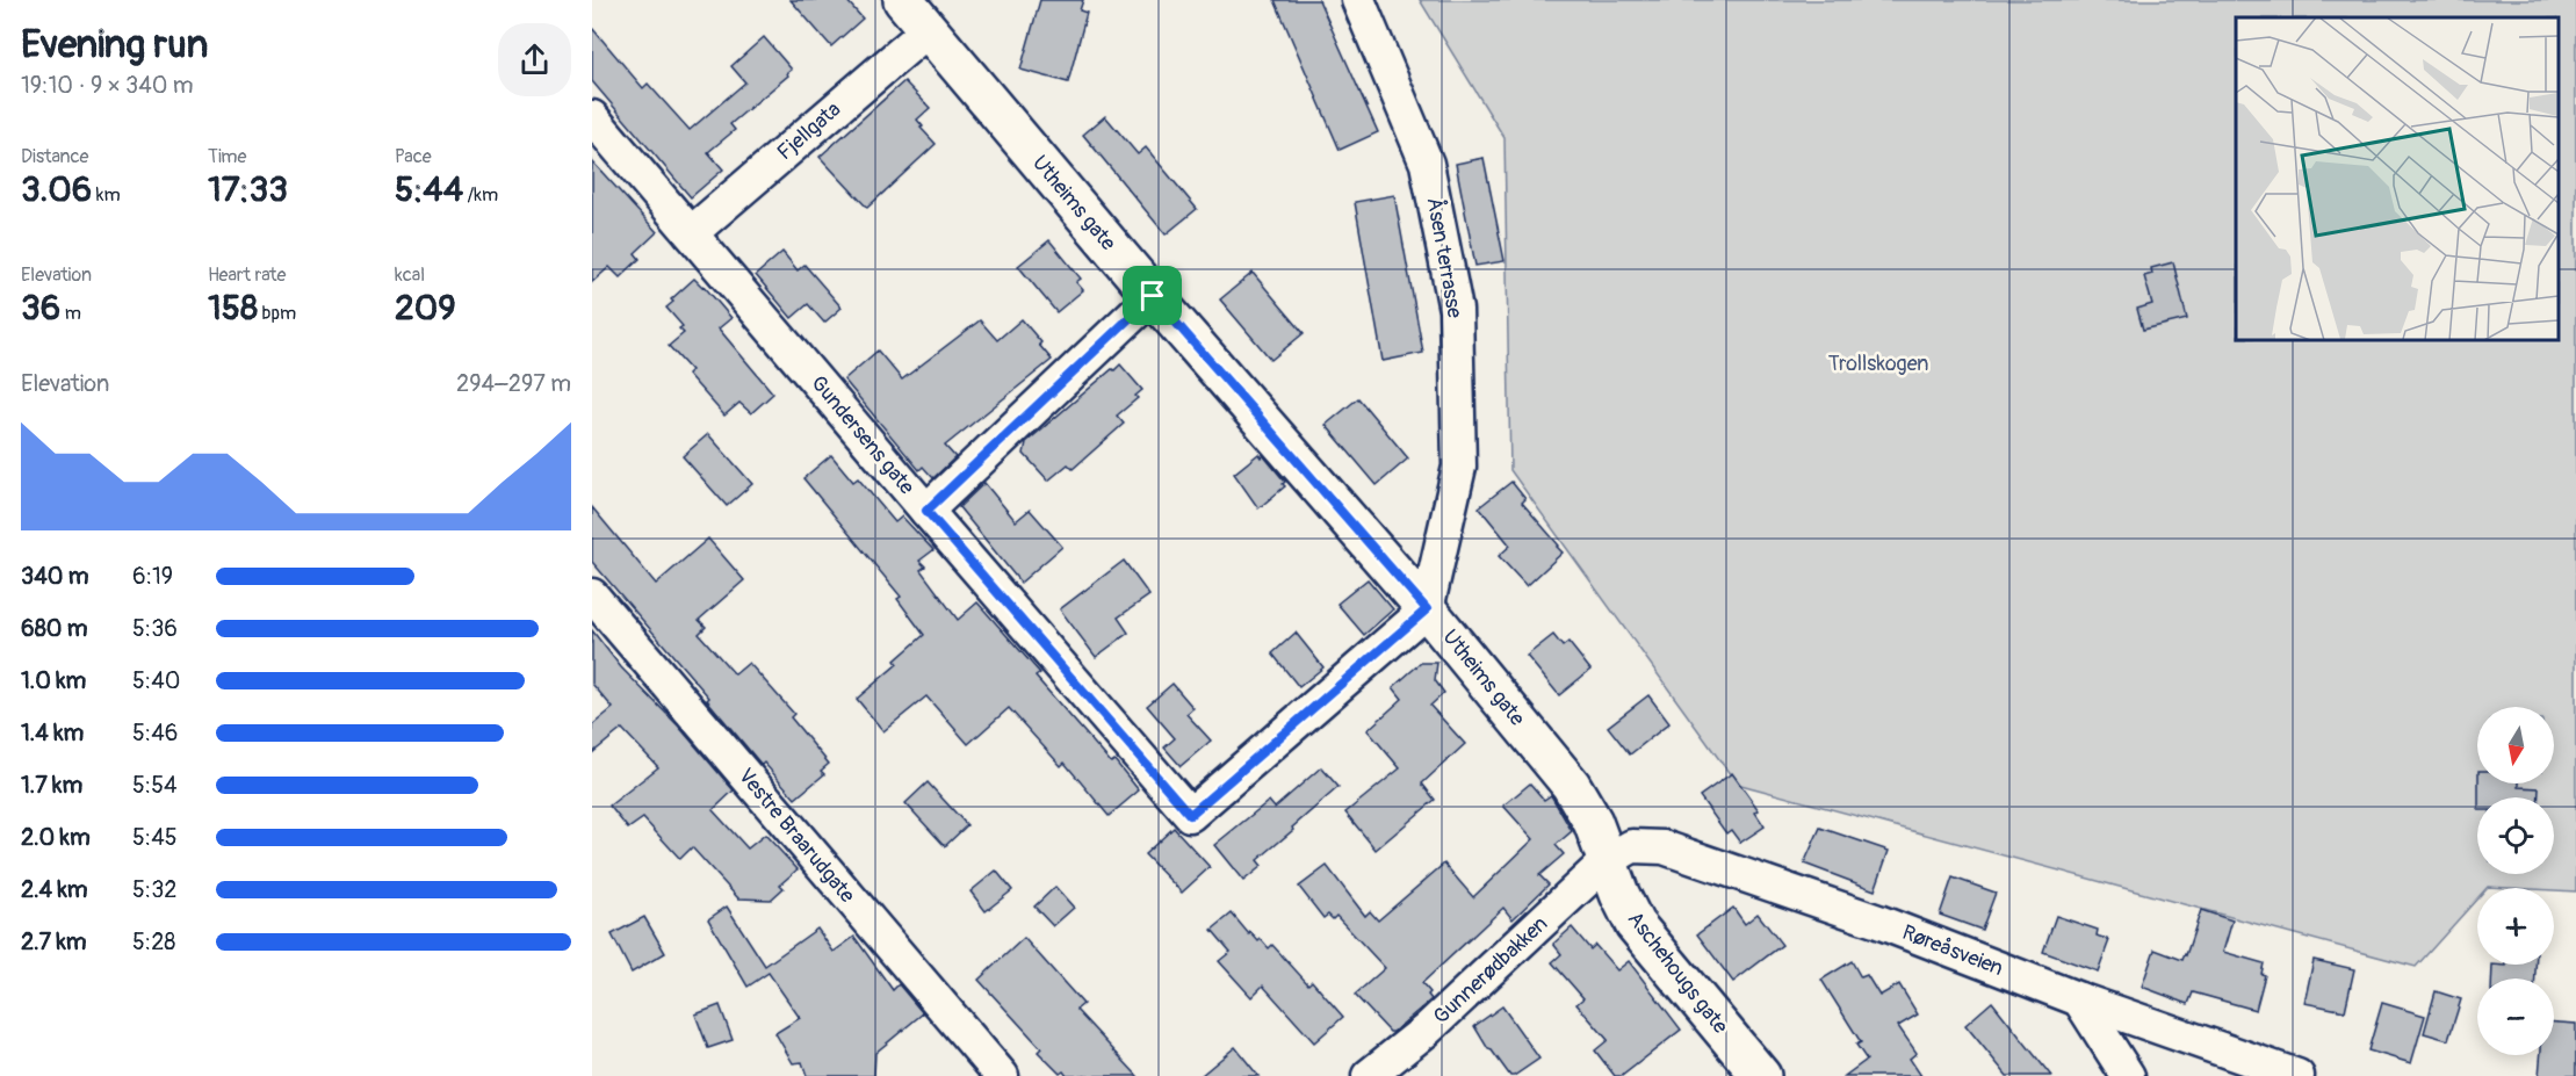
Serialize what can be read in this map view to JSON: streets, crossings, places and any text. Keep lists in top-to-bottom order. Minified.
{"streets":{"main road":["Utheims gate","Aschehougs gate"],"street":["Fjellgata","Åsen terrasse","Gundersens gate","Vestre Braarudgate","Røreåsveien","Gunnerødbakken"]},"crossings":[["Fjellgata","Utheims gate"],["Fjellgata","Gundersens gate"],["Utheims gate","Åsen terrasse"],["Utheims gate","Gundersens gate"],["Utheims gate","Røreåsveien"],["Utheims gate","Gunnerødbakken"],["Utheims gate","Aschehougs gate"],["Åsen terrasse","Gundersens gate"],["Røreåsveien","Gunnerødbakken"],["Røreåsveien","Aschehougs gate"],["Gunnerødbakken","Aschehougs gate"]],"parks":["Trollskogen"],"north":"bottom","page":{"heading":["Evening run","19:10 · 9 × 340 m"],"stats":[["Distance","3.06 km"],["Time","17:33"],["Pace","5:44 /km"],["Elevation","36 m"],["Heart rate","158 bpm"],["kcal","209"]],"chart":["Elevation","294–297 m"],"list":[{"name":"340 m","note":"6:19"},{"name":"680 m","note":"5:36"},{"name":"1.0 km","note":"5:40"},{"name":"1.4 km","note":"5:46"},{"name":"1.7 km","note":"5:54"},{"name":"2.0 km","note":"5:45"},{"name":"2.4 km","note":"5:32"},{"name":"2.7 km","note":"5:28"}],"map_buttons":["+","−"]}}
